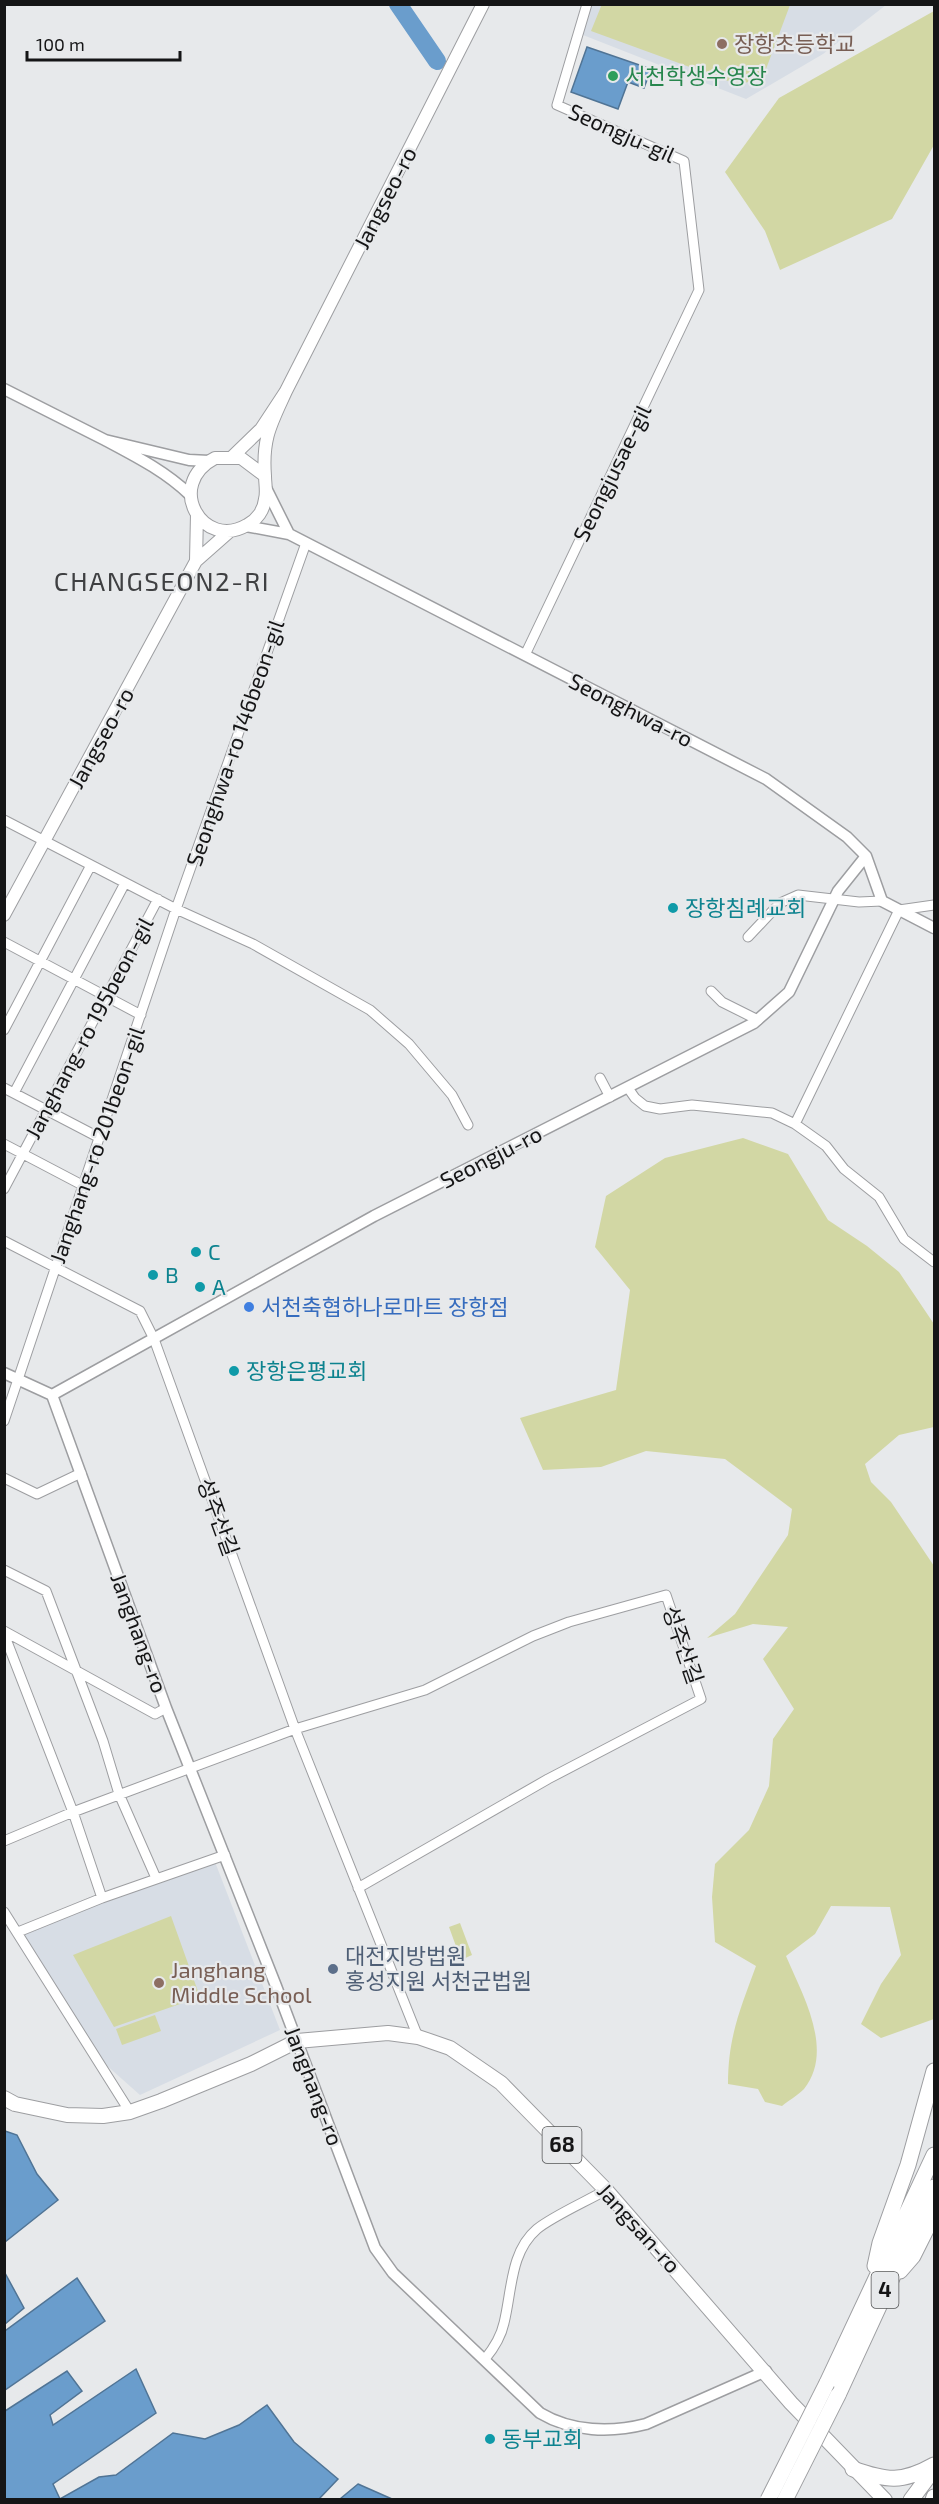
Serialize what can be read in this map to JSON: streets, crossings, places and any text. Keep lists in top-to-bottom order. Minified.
{"streets":{"highway":["4"],"main road":["Jangseo-ro","68","Jangsan-ro"],"street":["Seongju-gil","Seongjusae-gil","Seonghwa-ro","Seonghwa-ro 146beon-gil","Janghang-ro 195beon-gil","Janghang-ro 201beon-gil","Seongju-ro","성주산길","Janghang-ro"]},"crossings":[["Seongju-gil","Seongjusae-gil"],["Seongjusae-gil","Seonghwa-ro"],["Seonghwa-ro","Seonghwa-ro 146beon-gil"],["Seonghwa-ro","Seongju-ro"],["Seonghwa-ro 146beon-gil","Janghang-ro 201beon-gil"],["Janghang-ro 201beon-gil","성주산길"],["Seongju-ro","성주산길"],["Seongju-ro","Janghang-ro"],["성주산길","Janghang-ro"],["성주산길","Jangsan-ro"],["Janghang-ro","Jangsan-ro"]],"districts":["CHANGSEON2-RI"],"places":["장항초등학교","서천학생수영장","장항침례교회","C","B","A","서천축협하나로마트 장항점","장항은평교회","대전지방법원 홍성지원 서천군법원","Janghang Middle School","동부교회"],"scale_bar":"100 m"}
